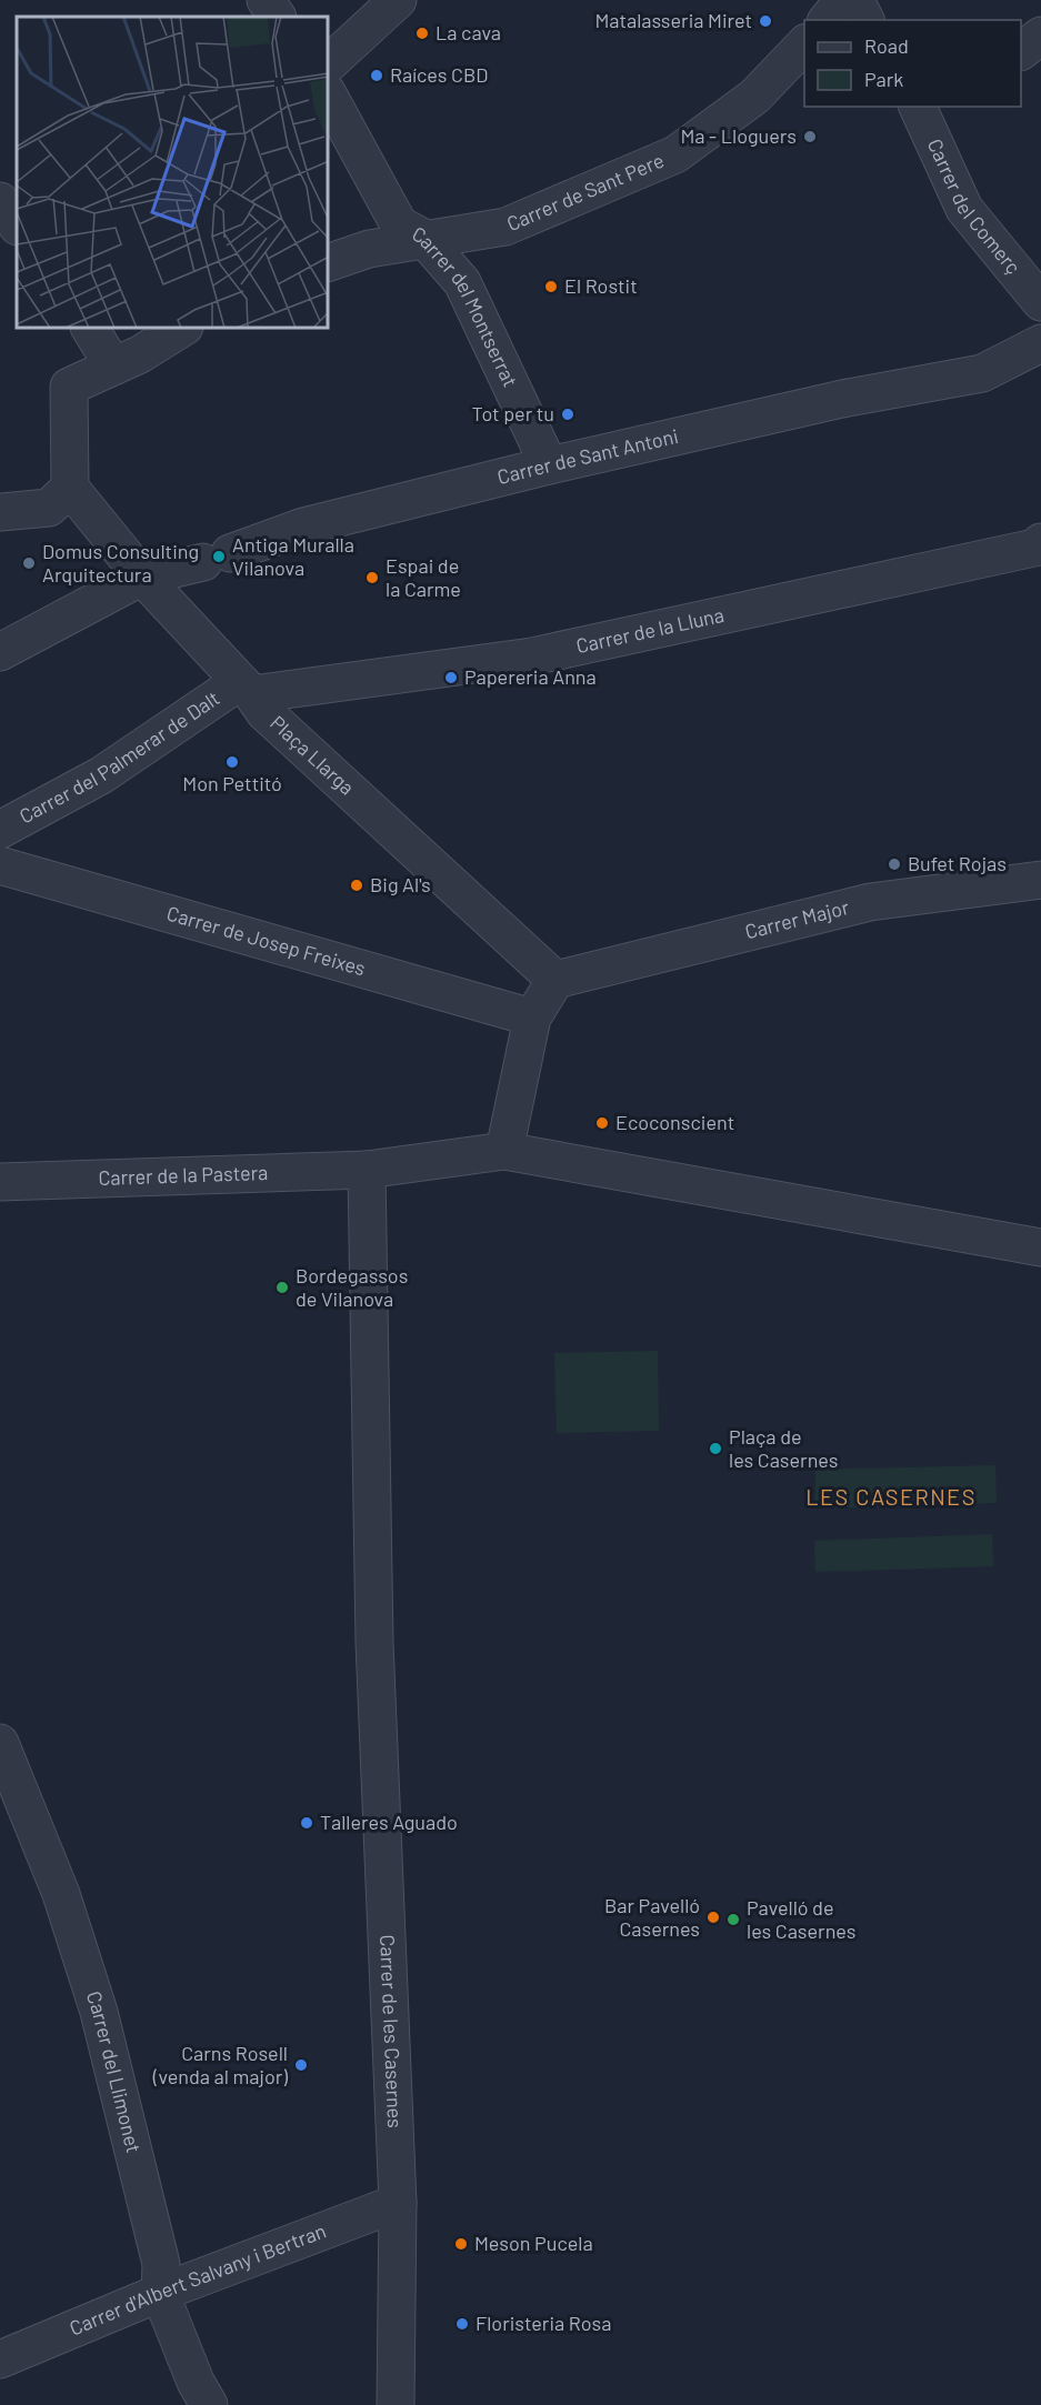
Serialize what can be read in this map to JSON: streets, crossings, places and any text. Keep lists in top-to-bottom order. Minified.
{"streets":{"street":["Carrer de Sant Pere","Carrer del Comerç","Carrer del Montserrat","Carrer de Sant Antoni","Carrer de la Lluna","Plaça Llarga","Carrer del Palmerar de Dalt","Carrer Major","Carrer de Josep Freixes","Carrer de la Pastera","Carrer de les Casernes","Carrer del Llimonet","Carrer d'Albert Salvany i Bertran"]},"crossings":[["Carrer de Sant Pere","Carrer del Montserrat"],["Carrer del Montserrat","Carrer de Sant Antoni"],["Carrer de Sant Antoni","Plaça Llarga"],["Carrer de la Lluna","Plaça Llarga"],["Carrer de la Lluna","Carrer del Palmerar de Dalt"],["Plaça Llarga","Carrer del Palmerar de Dalt"],["Plaça Llarga","Carrer Major"],["Carrer de la Pastera","Carrer de les Casernes"],["Carrer de les Casernes","Carrer d'Albert Salvany i Bertran"],["Carrer del Llimonet","Carrer d'Albert Salvany i Bertran"]],"districts":["LES CASERNES"],"places":["Matalasseria Miret","La cava","Raíces CBD","Ma - Lloguers","El Rostit","Tot per tu","Antiga Muralla Vilanova","Domus Consulting Arquitectura","Espai de la Carme","Papereria Anna","Mon Pettitó","Bufet Rojas","Big Al's","Ecoconscient","Bordegassos de Vilanova","Plaça de les Casernes","Talleres Aguado","Bar Pavelló Casernes","Pavelló de les Casernes","Carns Rosell (venda al major)","Meson Pucela","Floristeria Rosa"],"legend":["Road","Park"]}
